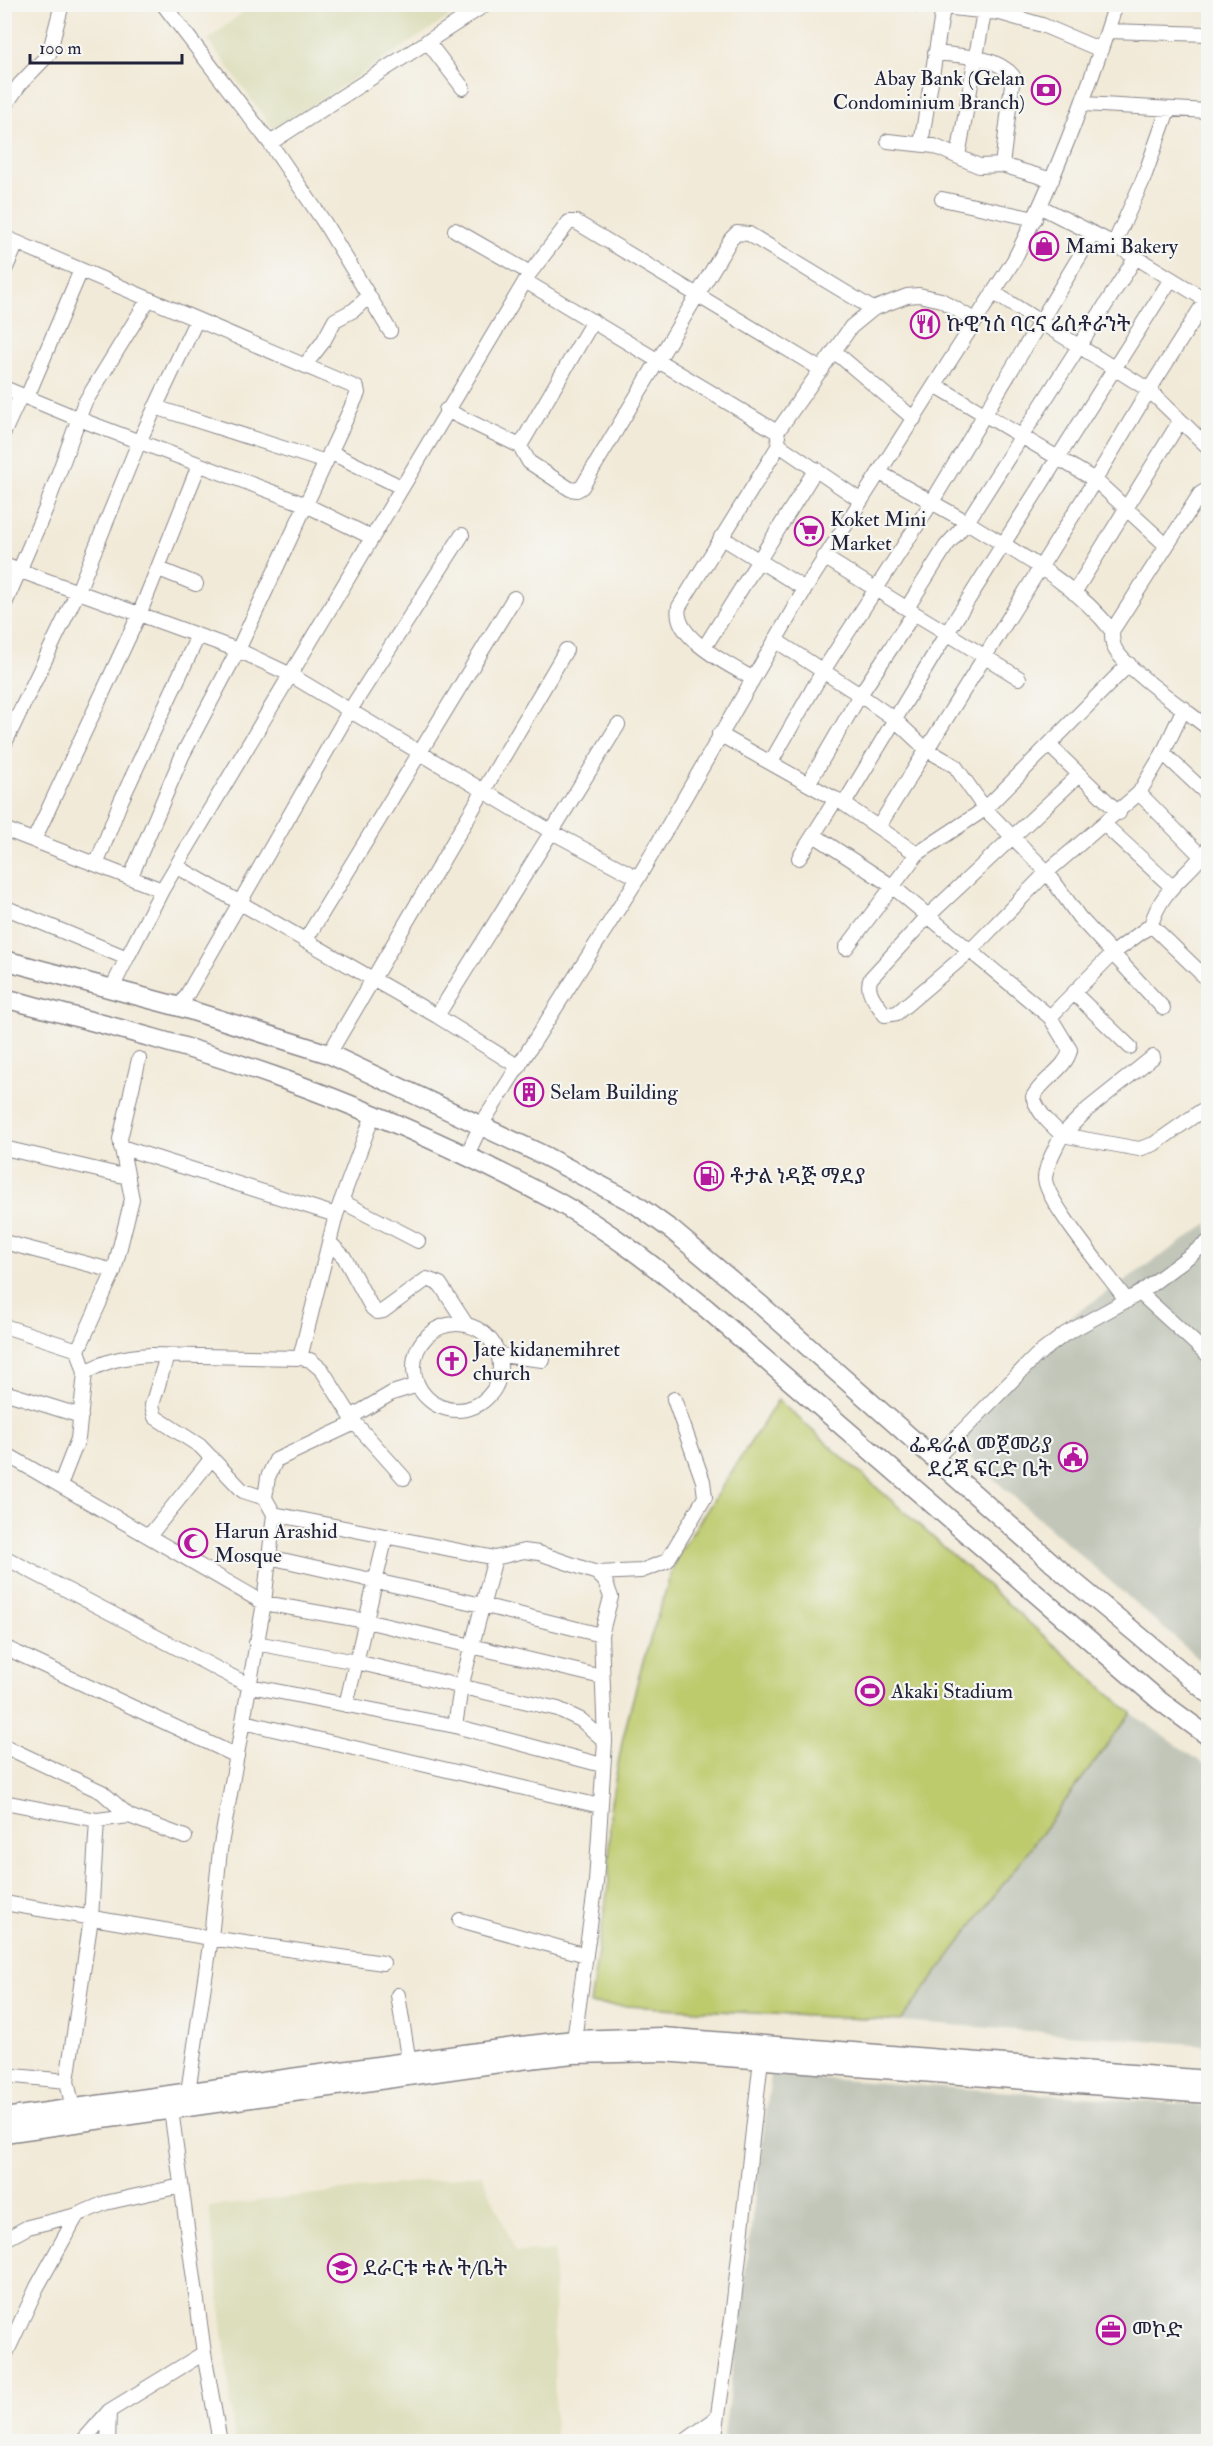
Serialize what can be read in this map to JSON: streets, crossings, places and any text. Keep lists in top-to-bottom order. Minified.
{"places":{"bank":["Abay Bank (Gelan Condominium Branch)"],"shop":["Mami Bakery"],"restaurant":["ኩዊንስ ባርና ሬስቶራንት"],"supermarket":["Koket Mini Market"],"building":["Selam Building"],"fuel station":["ቶታል ነዳጅ ማደያ"],"church":["Jate kidanemihret church"],"public building":["ፌዴራል መጀመሪያ ደረጃ ፍርድ ቤት"],"mosque":["Harun Arashid Mosque"],"sports":["Akaki Stadium"],"school or university":["ደራርቱ ቱሉ ት/ቤት"],"office":["መኮድ"]},"scale_bar":"100 m"}
